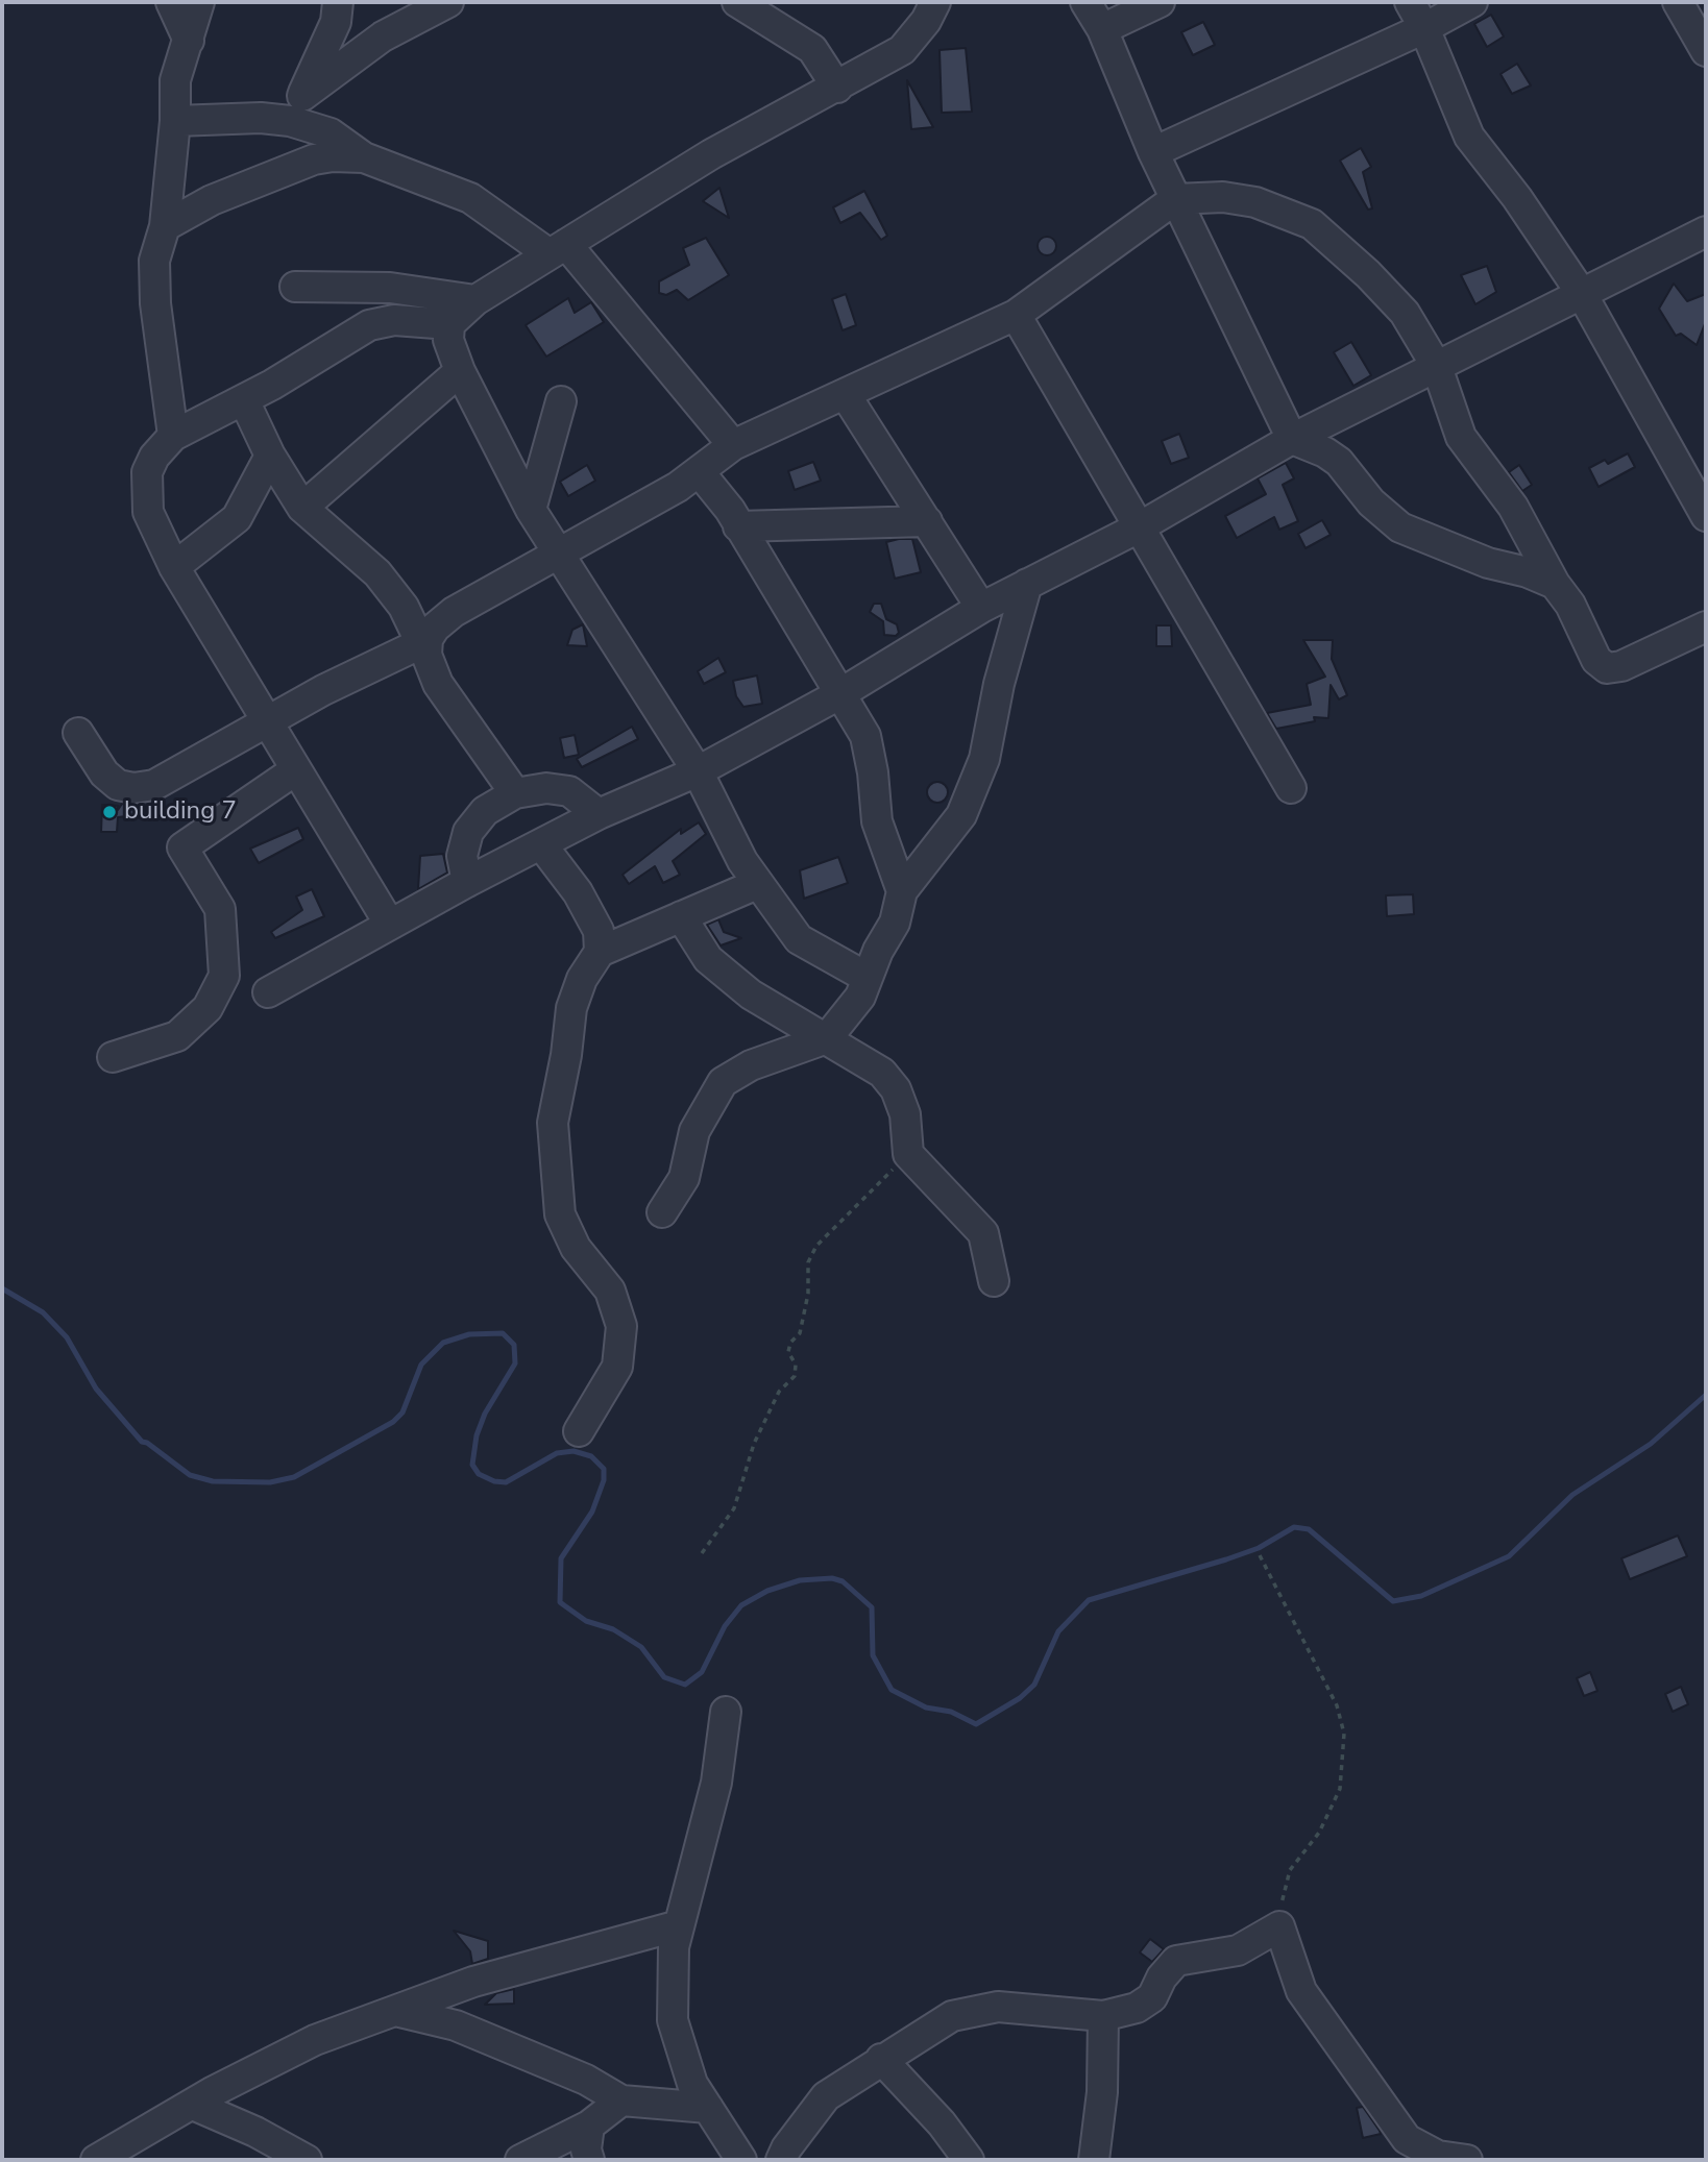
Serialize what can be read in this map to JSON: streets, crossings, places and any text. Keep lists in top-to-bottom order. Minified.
{"places":["building 7"]}
